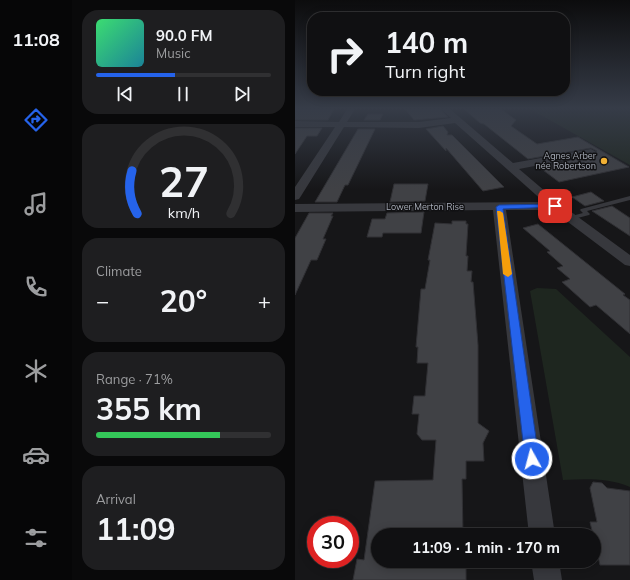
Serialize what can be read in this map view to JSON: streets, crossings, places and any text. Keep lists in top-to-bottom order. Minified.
{"streets":{"street":["Lower Merton Rise"]},"places":["Agnes Arber née Robertson"],"page":{"tabs":"11:08","turn":["140 m","Turn right"],"song":["90.0 FM","Music"],"tile":["Climate",["Range · 71%","355 km"],["Arrival","11:09"]],"heat":["−","20°","+"],"limit":"30","trip":"11:09 · 1 min · 170 m","gauge":["27","km/h"]}}
